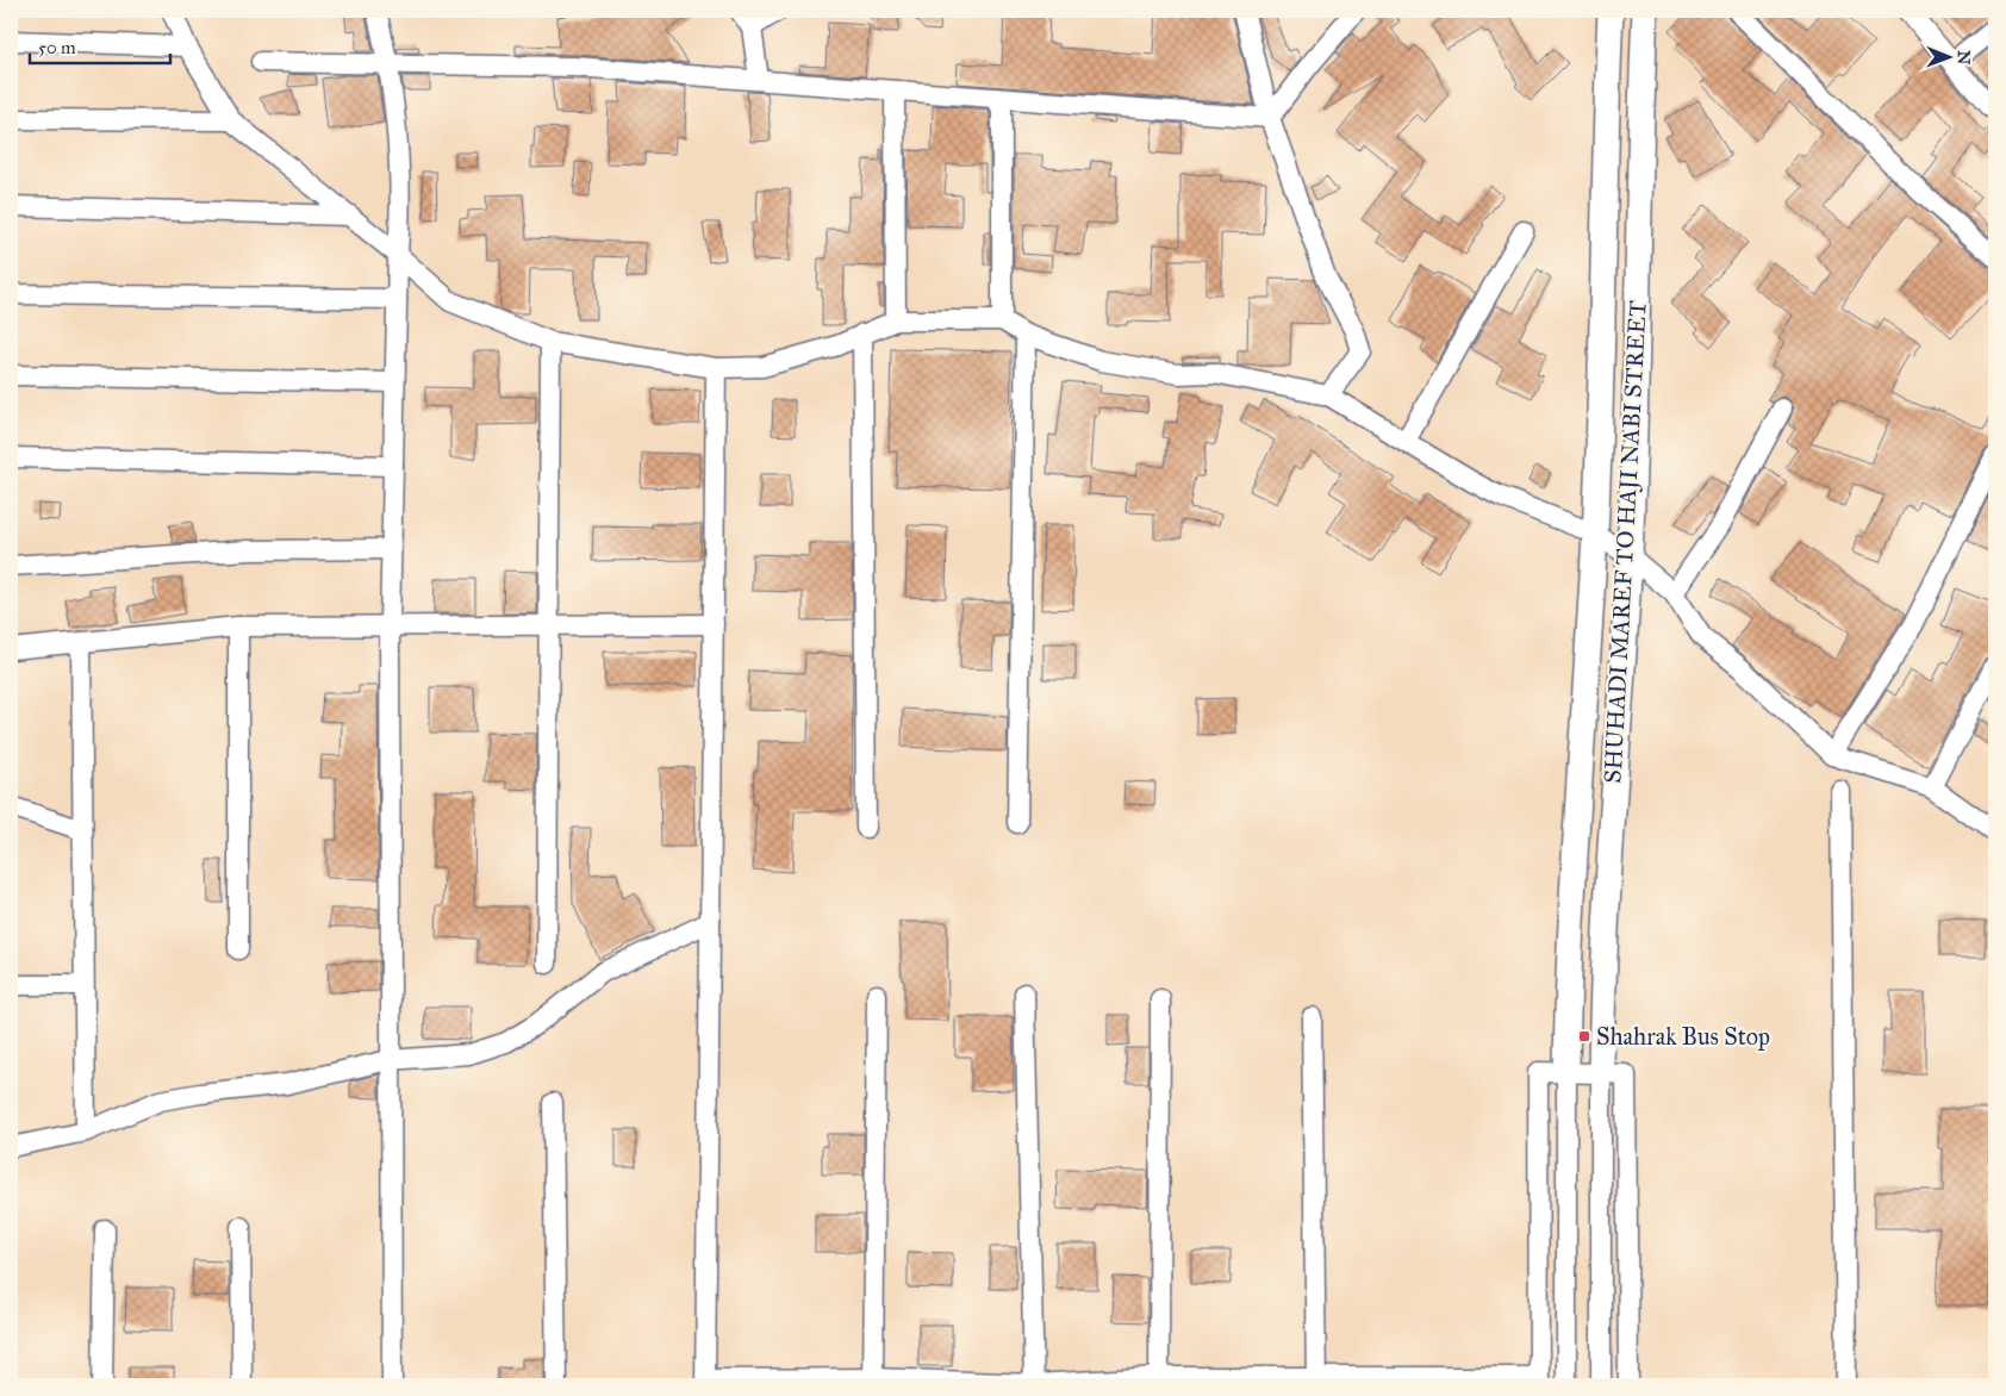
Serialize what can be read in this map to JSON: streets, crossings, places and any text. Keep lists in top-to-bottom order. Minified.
{"streets":{"main road":["SHUHADI MAREF TO HAJI NABI STREET"]},"places":{"transit":["Shahrak Bus Stop"]},"scale_bar":"50 m","north":"right"}
